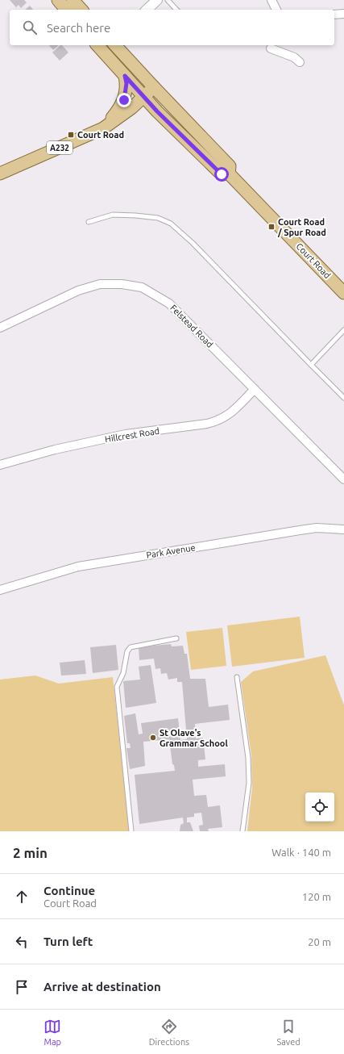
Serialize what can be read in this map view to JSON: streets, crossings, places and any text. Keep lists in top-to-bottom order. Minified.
{"streets":{"main road":["A232","Court Road"],"street":["Felstead Road","Hillcrest Road","Park Avenue"]},"crossings":[["Felstead Road","Hillcrest Road"]],"places":{"transit":["Court Road","Court Road / Spur Road"],"other":["St Olave's Grammar School"]},"page":{"search":"Search here","heading":["2 min","Walk · 140 m"],"list":[["Continue","Court Road","120 m"],["Turn left","20 m"],"Arrive at destination"],"nav":["Map","Directions","Saved"]}}
